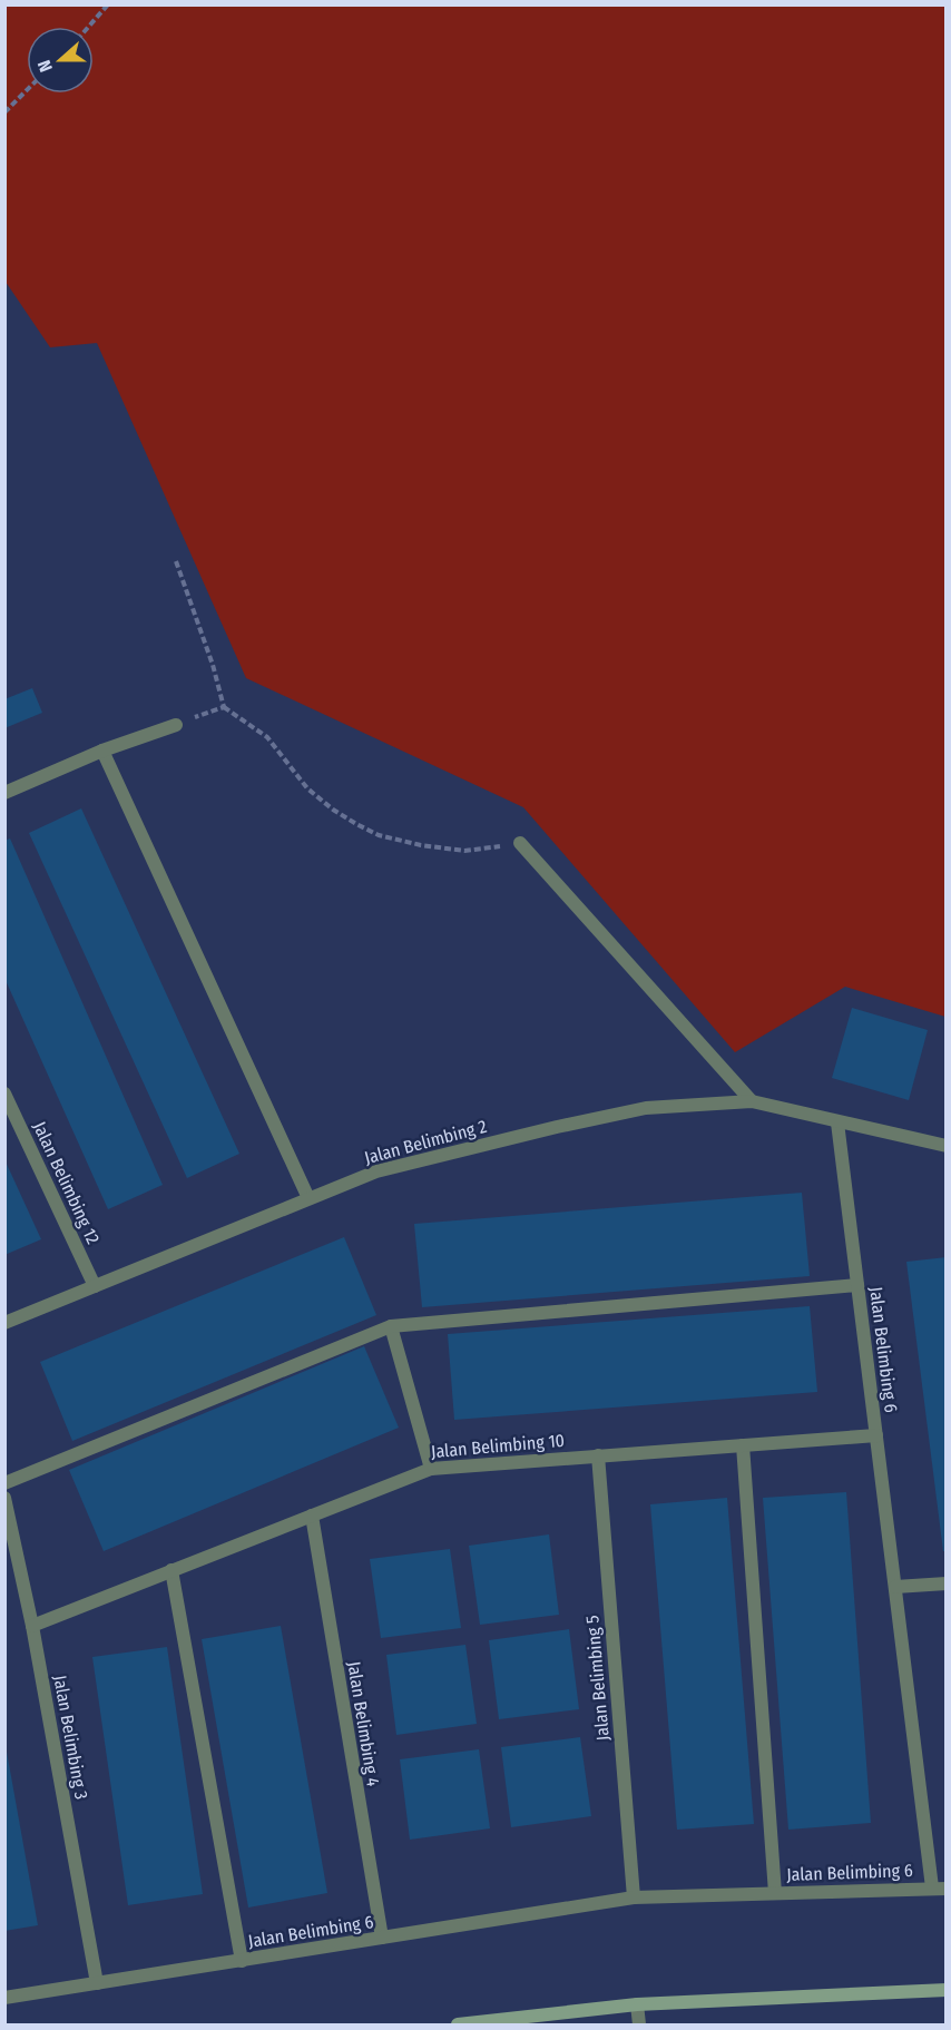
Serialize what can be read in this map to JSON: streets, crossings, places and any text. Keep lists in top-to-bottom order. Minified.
{"streets":{"street":["Jalan Belimbing 2","Jalan Belimbing 12","Jalan Belimbing 6","Jalan Belimbing 10","Jalan Belimbing 5","Jalan Belimbing 4","Jalan Belimbing 3"]},"crossings":[["Jalan Belimbing 2","Jalan Belimbing 12"],["Jalan Belimbing 2","Jalan Belimbing 6"],["Jalan Belimbing 6","Jalan Belimbing 10"],["Jalan Belimbing 6","Jalan Belimbing 5"],["Jalan Belimbing 6","Jalan Belimbing 4"],["Jalan Belimbing 6","Jalan Belimbing 3"],["Jalan Belimbing 10","Jalan Belimbing 5"],["Jalan Belimbing 10","Jalan Belimbing 4"],["Jalan Belimbing 10","Jalan Belimbing 3"]],"north":"left"}
